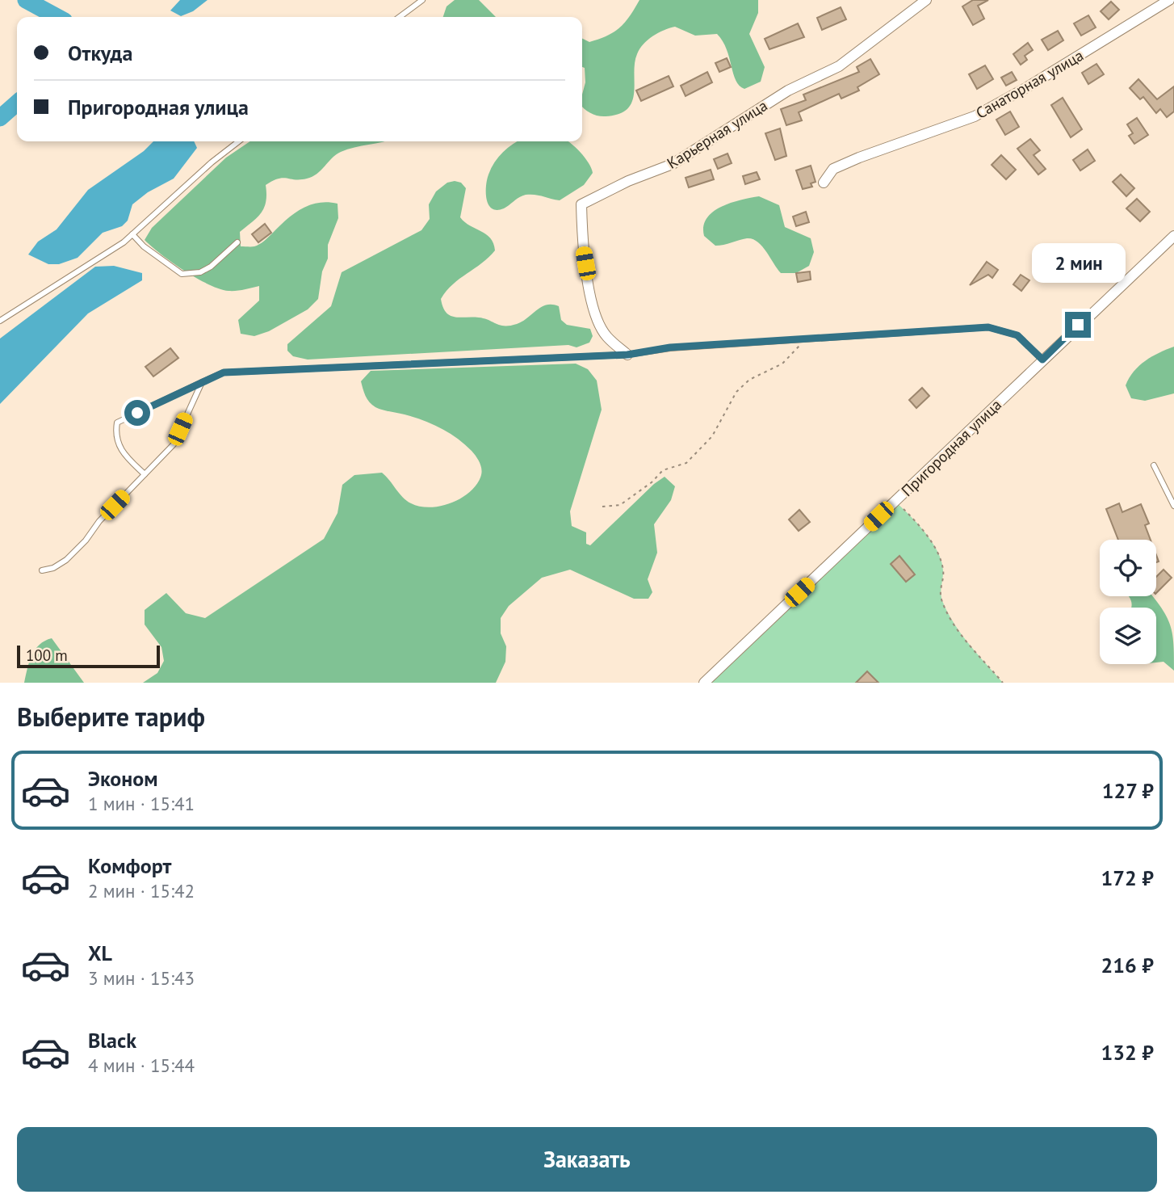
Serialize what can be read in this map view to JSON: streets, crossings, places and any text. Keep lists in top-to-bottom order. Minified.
{"streets":{"street":["Санаторная улица","Карьерная улица","Пригородная улица"]},"scale_bar":"100 m","page":{"banner":["Откуда","Пригородная улица"],"bubble":"2 мин","scale":"100 m","heading":"Выберите тариф","list":[{"name":"Эконом","note":"1 мин · 15:41","value":"127 ₽"},{"name":"Комфорт","note":"2 мин · 15:42","value":"172 ₽"},{"name":"XL","note":"3 мин · 15:43","value":"216 ₽"},{"name":"Black","note":"4 мин · 15:44","value":"132 ₽"}],"buttons":"Заказать"}}
